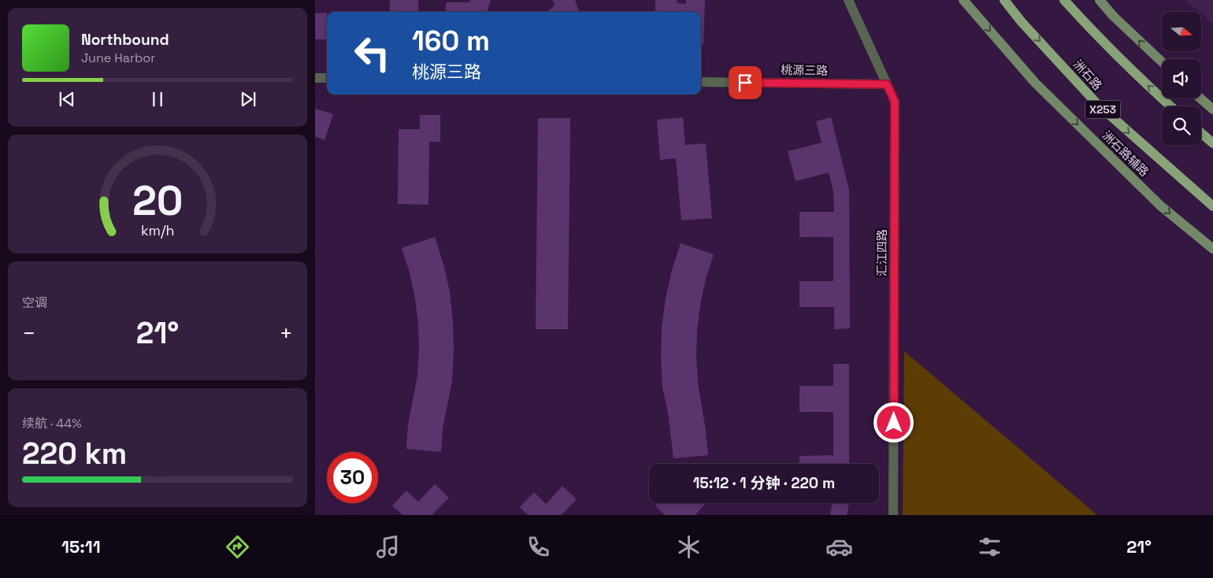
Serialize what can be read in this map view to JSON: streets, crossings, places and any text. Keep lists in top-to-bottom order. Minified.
{"streets":{"main road":["洲石路","X253","洲石路辅路"],"street":["桃源三路","汇江四路"]},"crossings":[["桃源三路","汇江四路"]],"north":"right","page":{"turn":["160 m","桃源三路"],"song":["Northbound","June Harbor"],"tile":["空调",["续航 · 44%","220 km"]],"heat":["−","21°","+"],"limit":"30","trip":"15:12 · 1 分钟 · 220 m","tabs":["15:11","21°"],"gauge":["20","km/h"]}}
